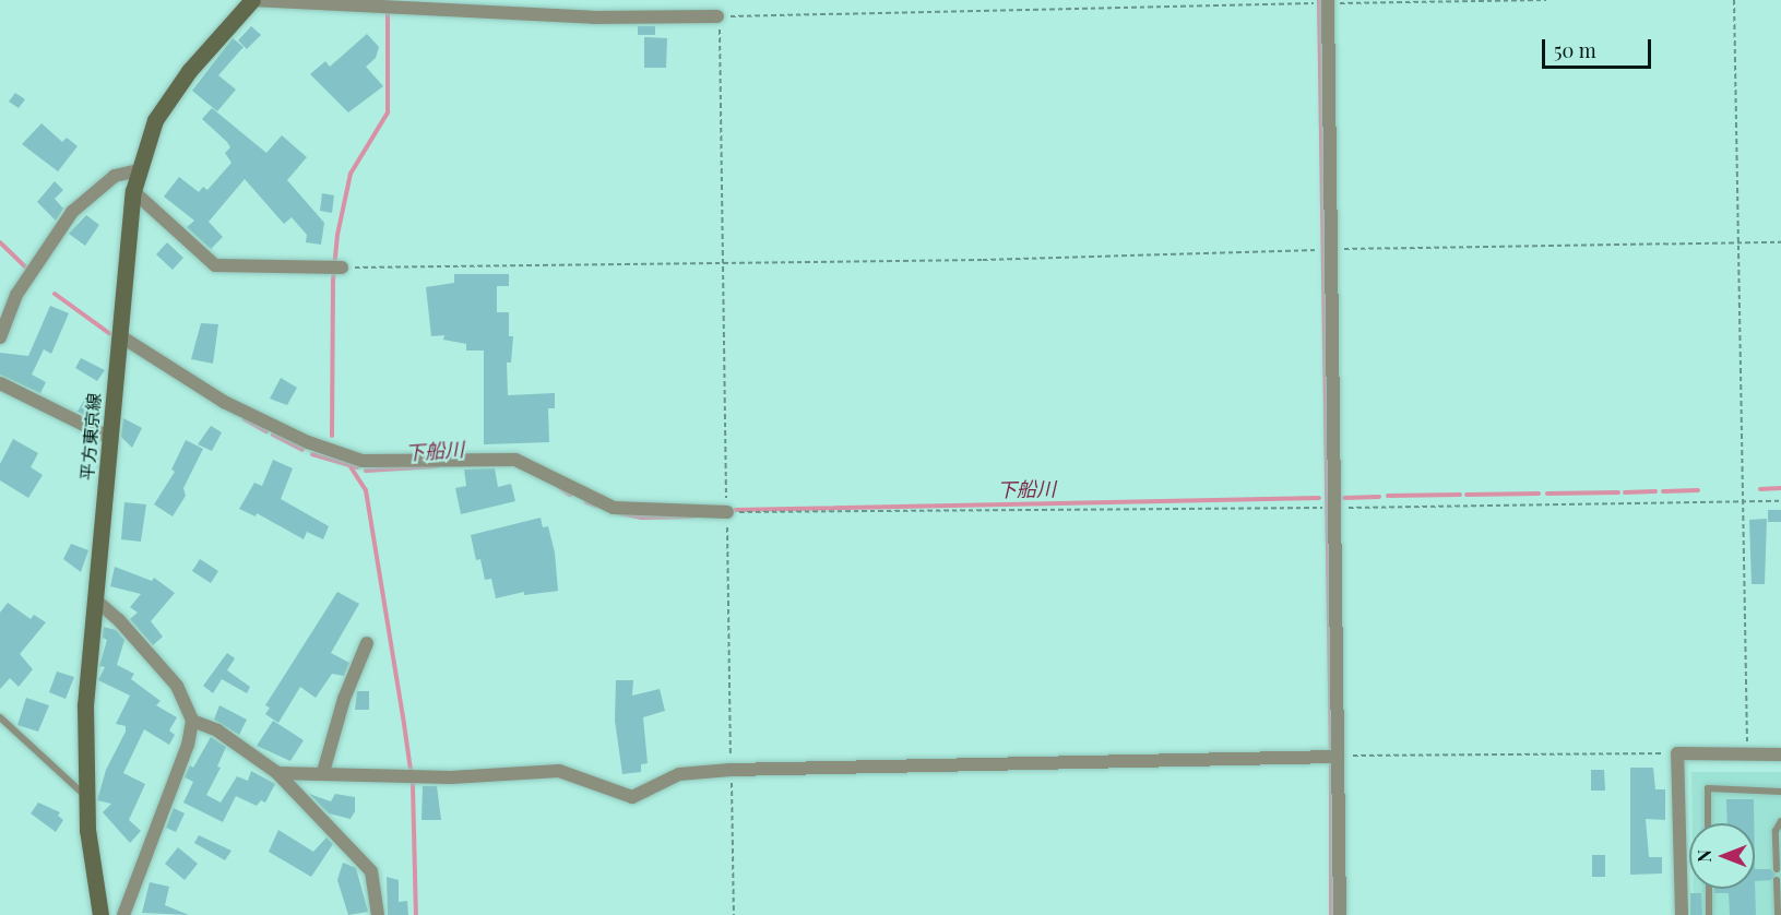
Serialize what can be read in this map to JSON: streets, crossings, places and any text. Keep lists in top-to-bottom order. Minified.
{"streets":{"main road":["平方東京線"]},"water":["下船川"],"scale_bar":"50 m","north":"left"}
